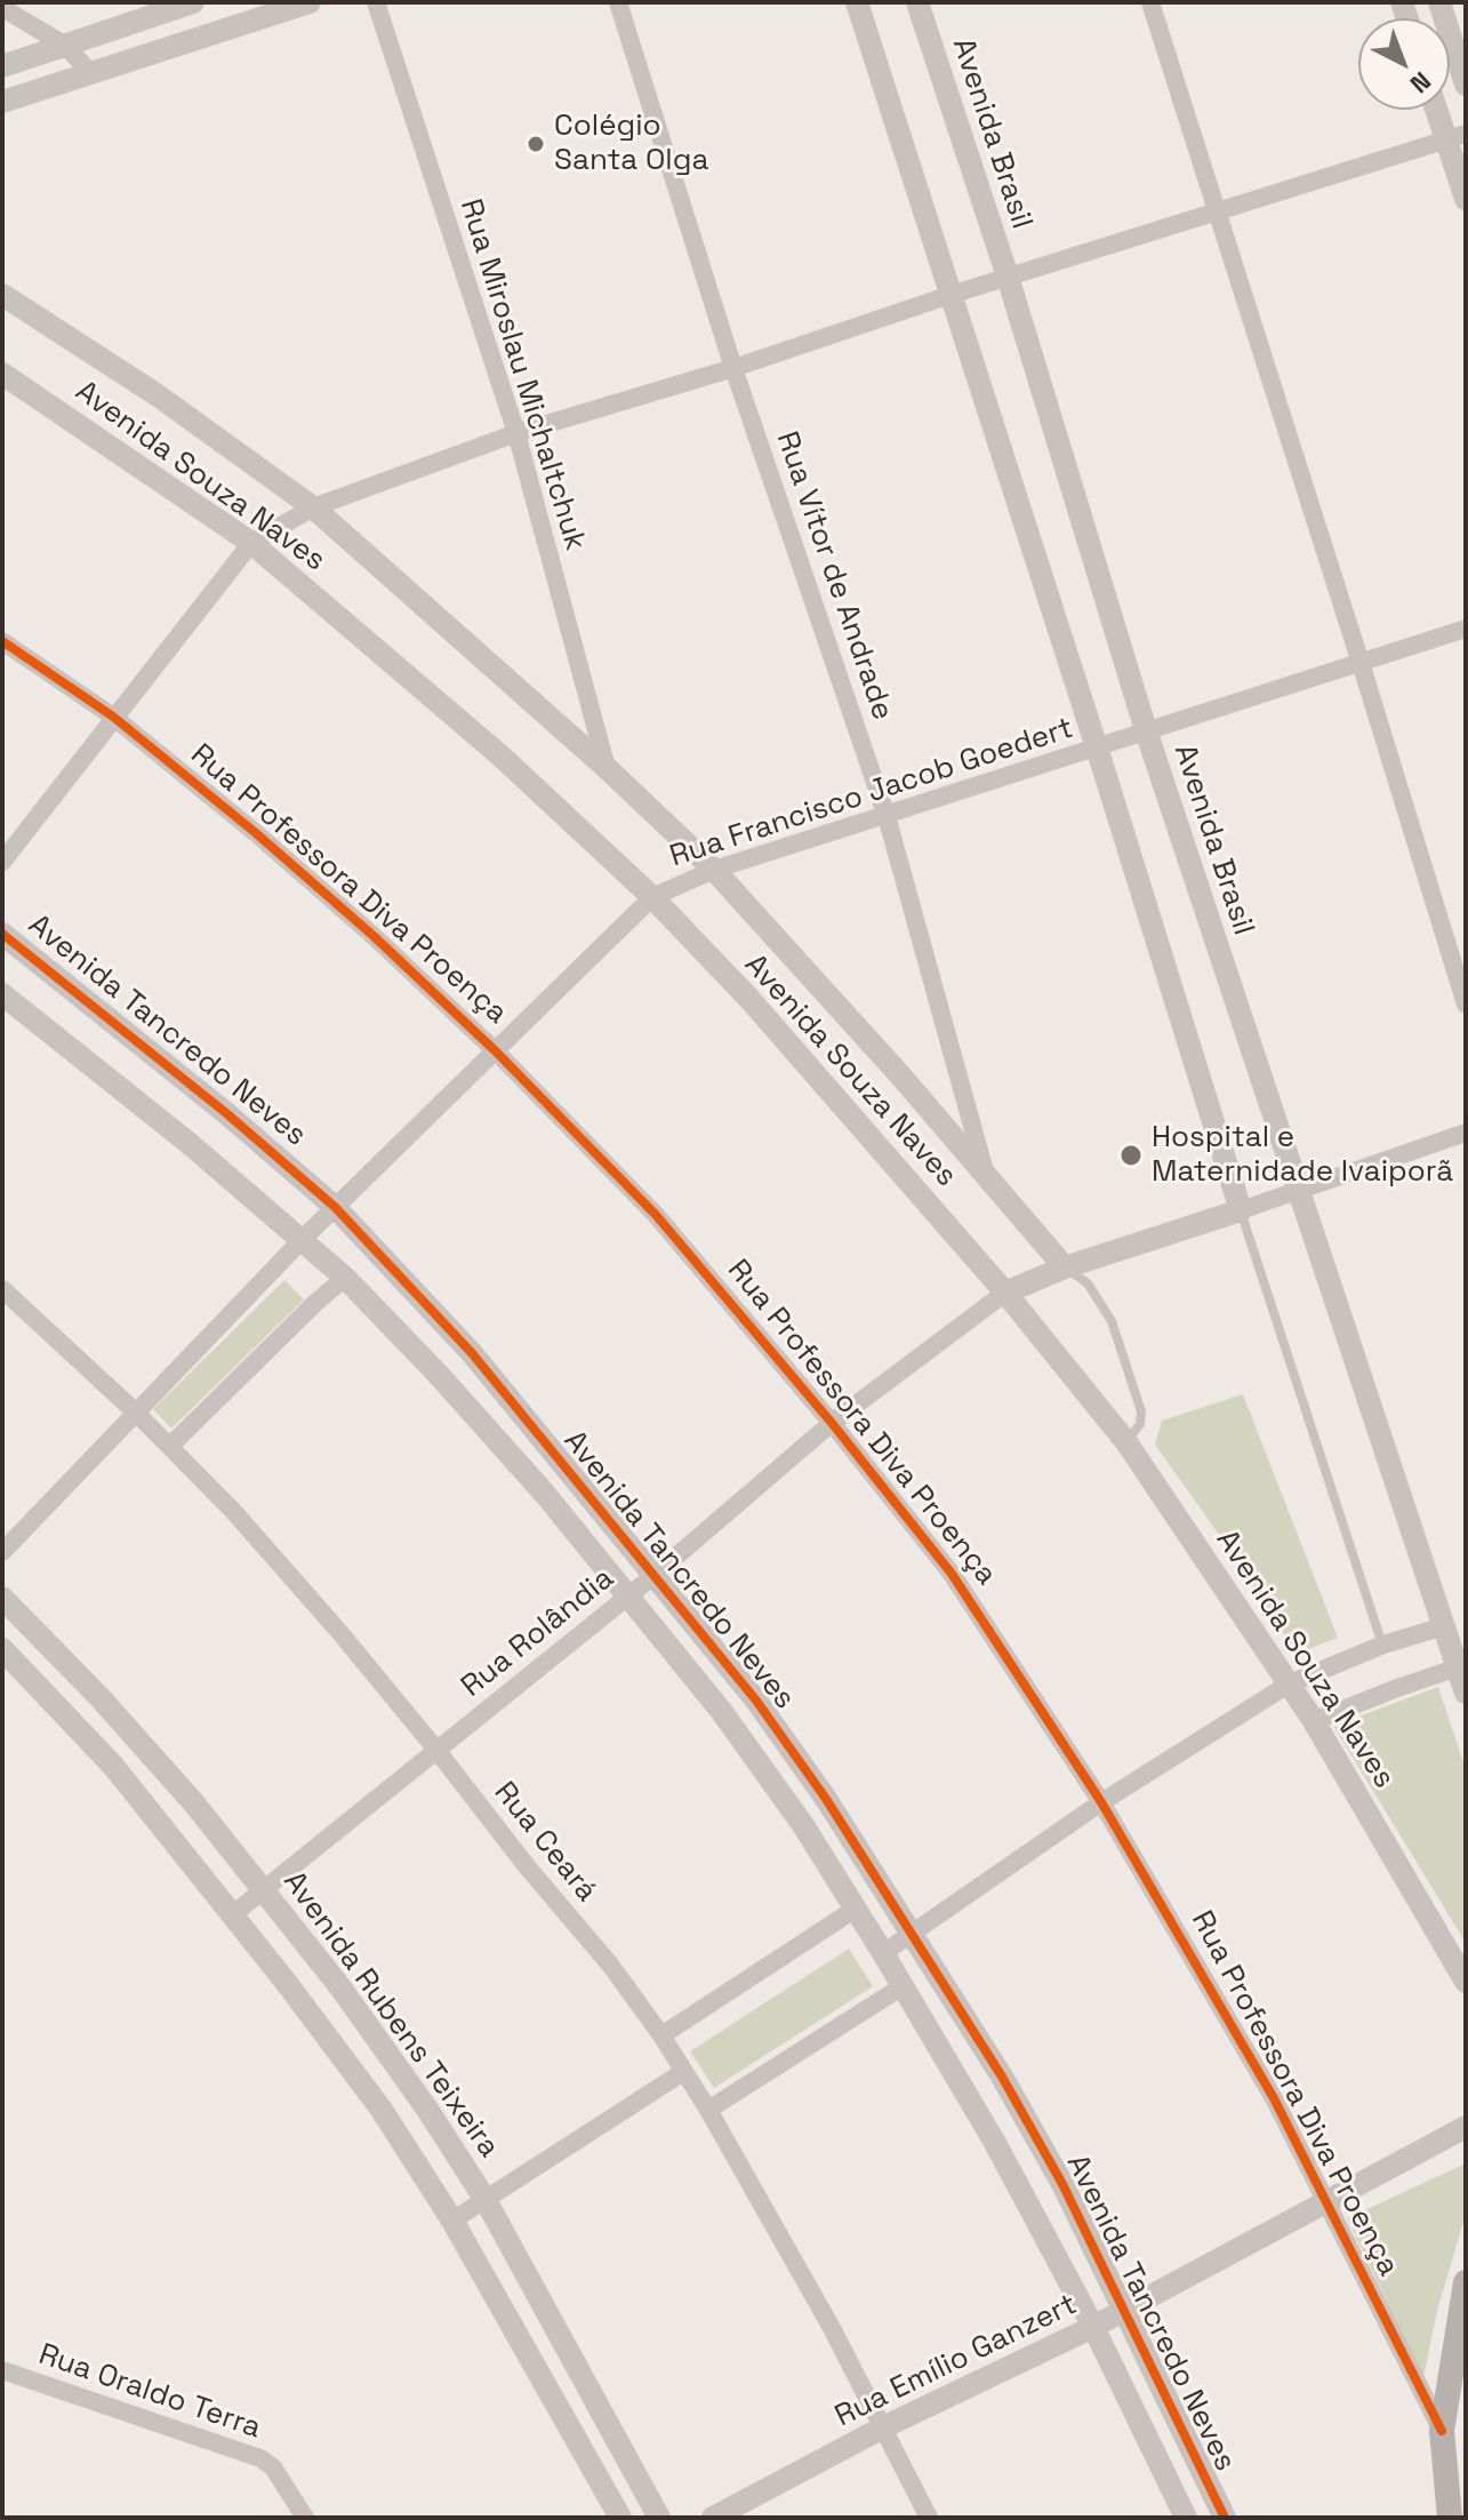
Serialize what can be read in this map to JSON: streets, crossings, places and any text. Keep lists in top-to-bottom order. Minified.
{"streets":{"street":["Avenida Brasil","Rua Miroslau Michaltchuk","Avenida Souza Naves","Rua Vítor de Andrade","Rua Francisco Jacob Goedert","Rua Professora Diva Proença","Avenida Tancredo Neves","Rua Rolândia","Rua Ceará","Avenida Rubens Teixeira","Rua Emílio Ganzert","Rua Oraldo Terra"]},"crossings":[["Avenida Brasil","Rua Francisco Jacob Goedert"],["Rua Miroslau Michaltchuk","Avenida Souza Naves"],["Avenida Souza Naves","Rua Vítor de Andrade"],["Avenida Souza Naves","Rua Francisco Jacob Goedert"],["Avenida Souza Naves","Rua Rolândia"],["Rua Vítor de Andrade","Rua Francisco Jacob Goedert"],["Rua Francisco Jacob Goedert","Rua Professora Diva Proença"],["Rua Francisco Jacob Goedert","Avenida Tancredo Neves"],["Rua Francisco Jacob Goedert","Rua Ceará"],["Rua Professora Diva Proença","Rua Rolândia"],["Rua Professora Diva Proença","Rua Emílio Ganzert"],["Avenida Tancredo Neves","Rua Rolândia"],["Avenida Tancredo Neves","Rua Emílio Ganzert"],["Rua Rolândia","Rua Ceará"],["Rua Rolândia","Avenida Rubens Teixeira"],["Rua Ceará","Rua Emílio Ganzert"]],"places":["Colégio Santa Olga","Hospital e Maternidade Ivaiporã"],"north":"bottom right"}
